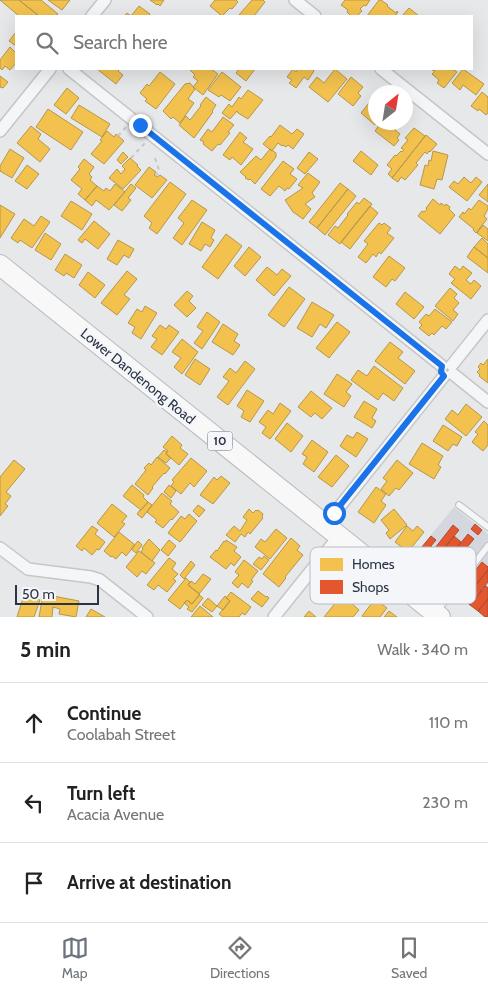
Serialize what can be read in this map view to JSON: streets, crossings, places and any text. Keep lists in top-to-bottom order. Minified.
{"streets":{"highway":["Lower Dandenong Road","10"]},"legend":["Homes","Shops"],"scale_bar":"50 m","north":"top right","page":{"search":"Search here","scale":"50 m","heading":["5 min","Walk · 340 m"],"list":[["Continue","Coolabah Street","110 m"],["Turn left","Acacia Avenue","230 m"],"Arrive at destination"],"nav":["Map","Directions","Saved"]}}
